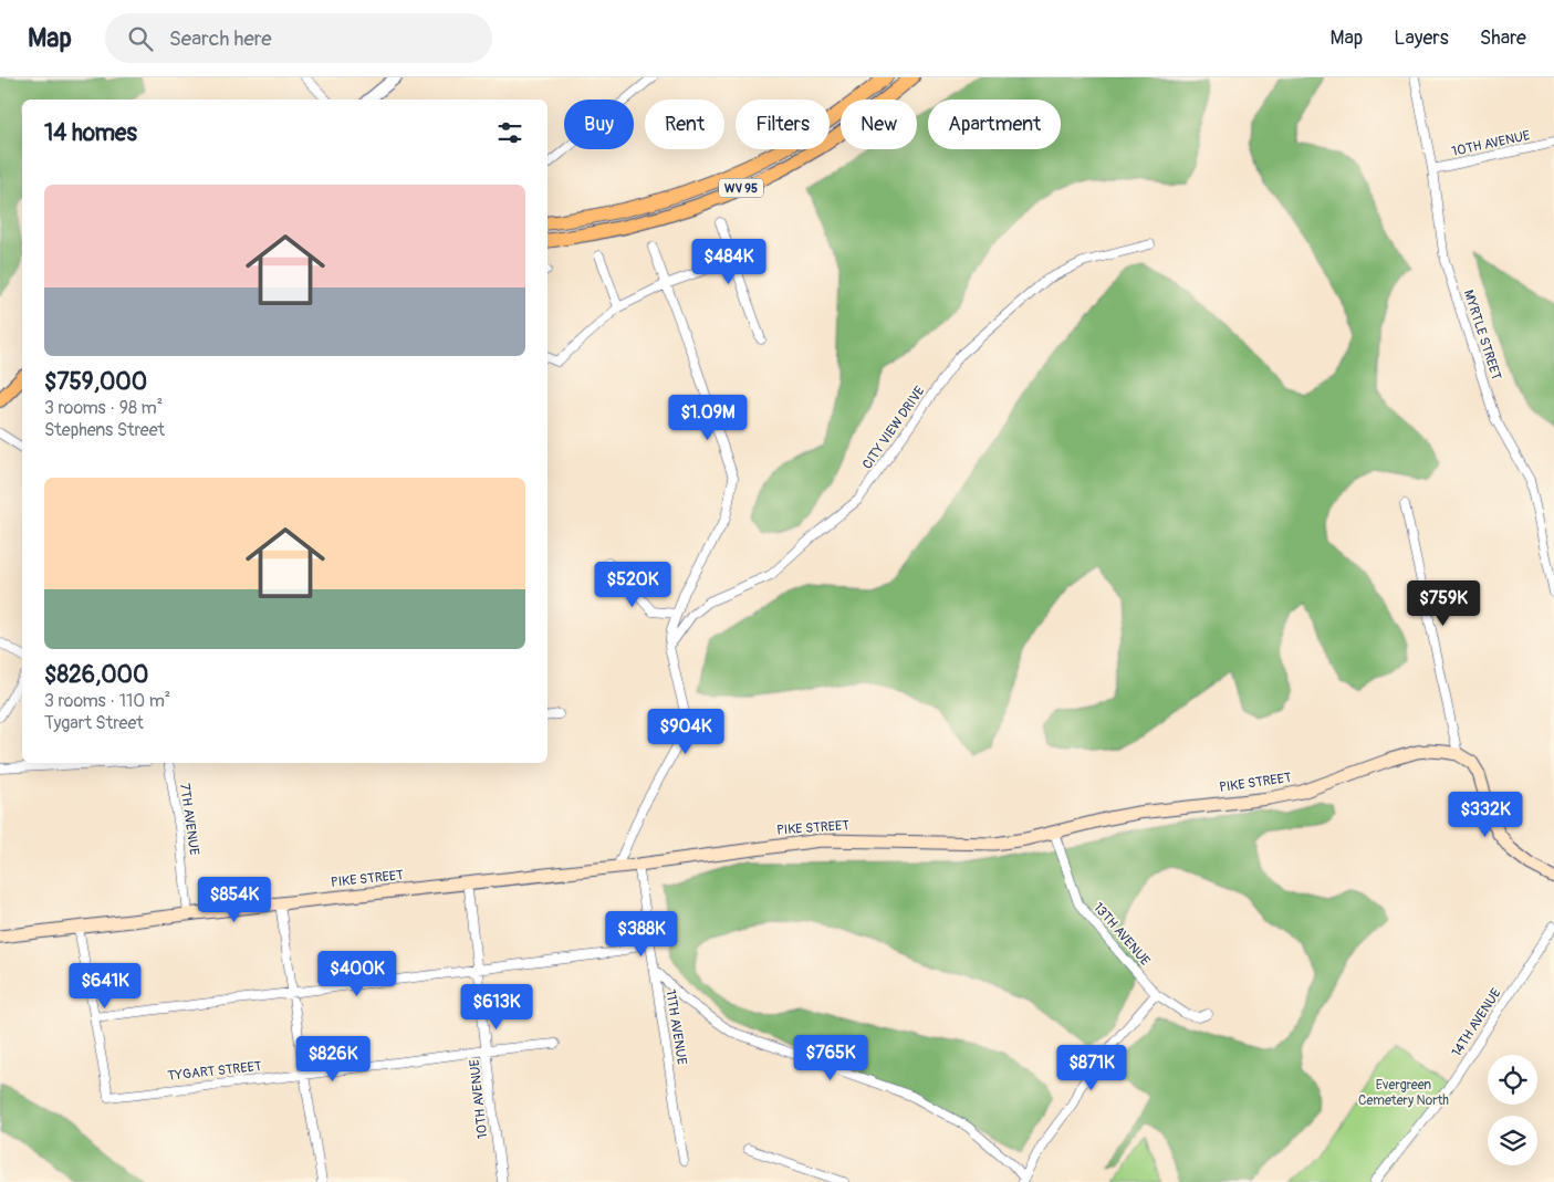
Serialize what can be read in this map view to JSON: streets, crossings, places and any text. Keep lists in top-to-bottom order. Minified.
{"streets":{"main road":["WV 95","PIKE STREET"],"street":["10TH AVENUE","MYRTLE STREET","CITY VIEW DRIVE","7TH AVENUE","13TH AVENUE","14TH AVENUE","11TH AVENUE","TYGART STREET"]},"crossings":[["10TH AVENUE","MYRTLE STREET"],["10TH AVENUE","PIKE STREET"],["10TH AVENUE","TYGART STREET"],["PIKE STREET","7TH AVENUE"],["PIKE STREET","13TH AVENUE"],["PIKE STREET","11TH AVENUE"]],"parks":["Evergreen Cemetery North"],"page":{"header":"Map","search":"Search here","nav":["Map","Layers","Share"],"chip":["Buy","Rent","Filters","New","Apartment"],"heading":"14 homes","list":[{"name":"$759,000","note":"3 rooms · 98 m² · Stephens Street"},{"name":"$826,000","note":"3 rooms · 110 m² · Tygart Street"}],"price":["$484K","$1.09M","$520K","$759K","$904K","$332K","$854K","$388K","$400K","$641K","$613K","$765K","$826K","$871K"]}}
